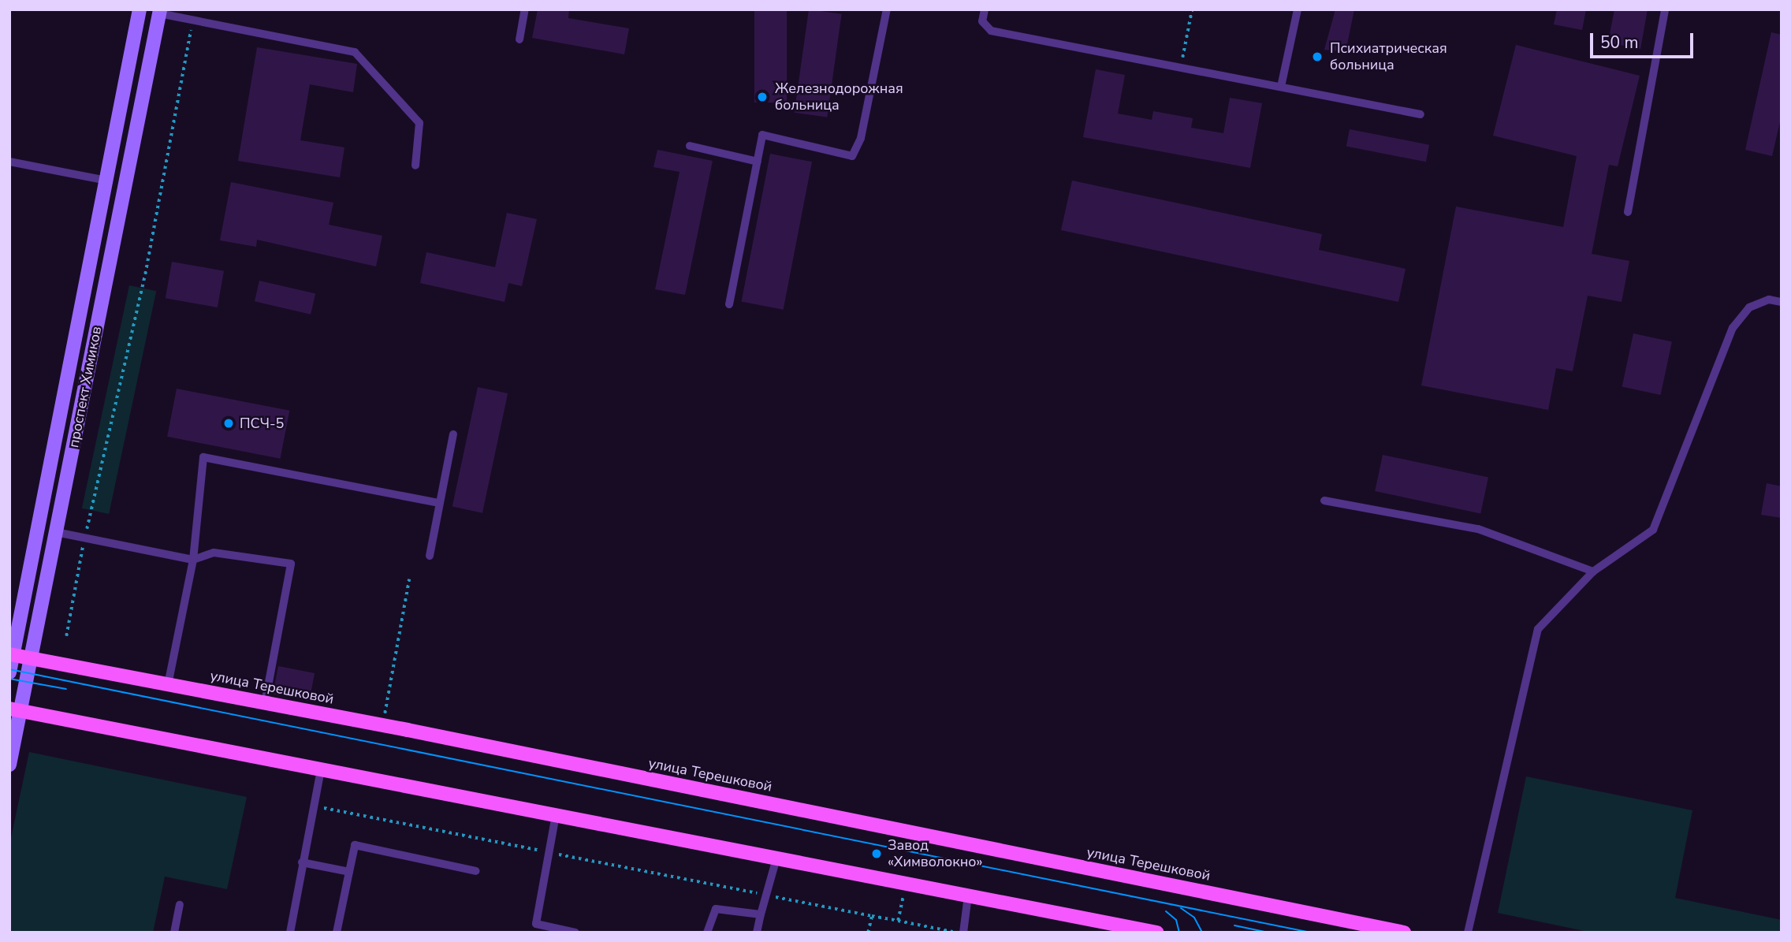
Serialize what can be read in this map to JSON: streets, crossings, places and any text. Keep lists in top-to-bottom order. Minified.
{"streets":{"main road":["проспект Химиков","улица Терешковой"]},"crossings":[["проспект Химиков","улица Терешковой"]],"places":["Психиатрическая больница","Железнодорожная больница","ПСЧ-5","Завод «Химволокно»"],"scale_bar":"50 m"}
